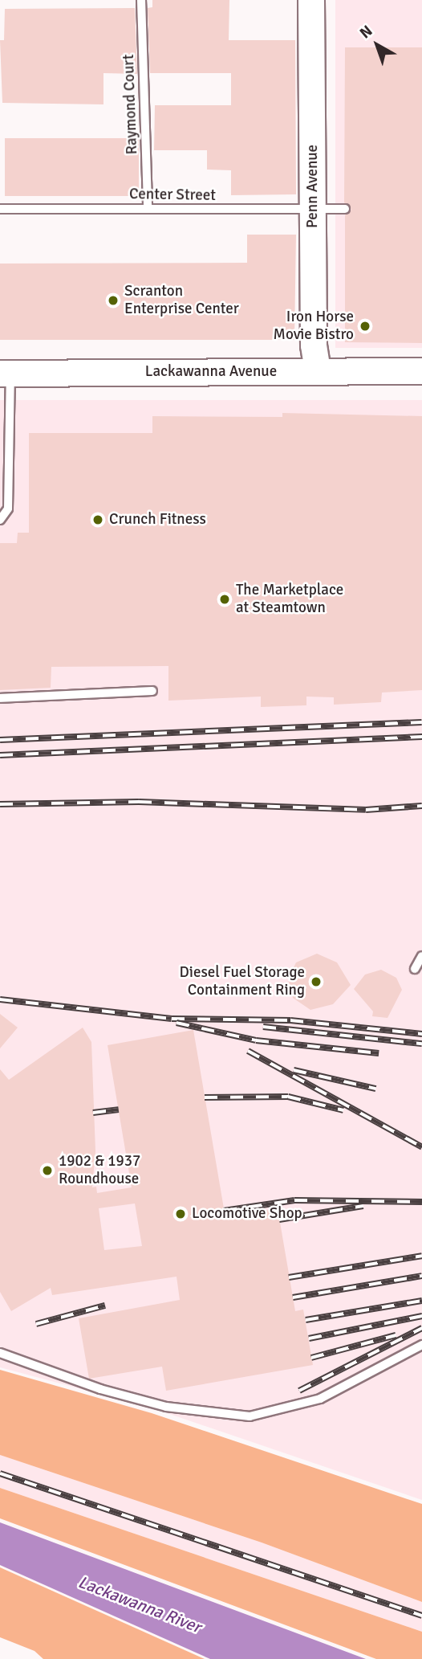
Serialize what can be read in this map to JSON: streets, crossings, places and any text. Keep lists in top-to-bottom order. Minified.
{"streets":{"main road":["Penn Avenue","Lackawanna Avenue"],"lane":["Raymond Court","Center Street"]},"crossings":[["Raymond Court","Center Street"],["Penn Avenue","Center Street"],["Penn Avenue","Lackawanna Avenue"]],"water":["Lackawanna River"],"places":["Scranton Enterprise Center","Iron Horse Movie Bistro","Crunch Fitness","The Marketplace at Steamtown","Diesel Fuel Storage Containment Ring","1902 & 1937 Roundhouse","Locomotive Shop"],"north":"top left"}
